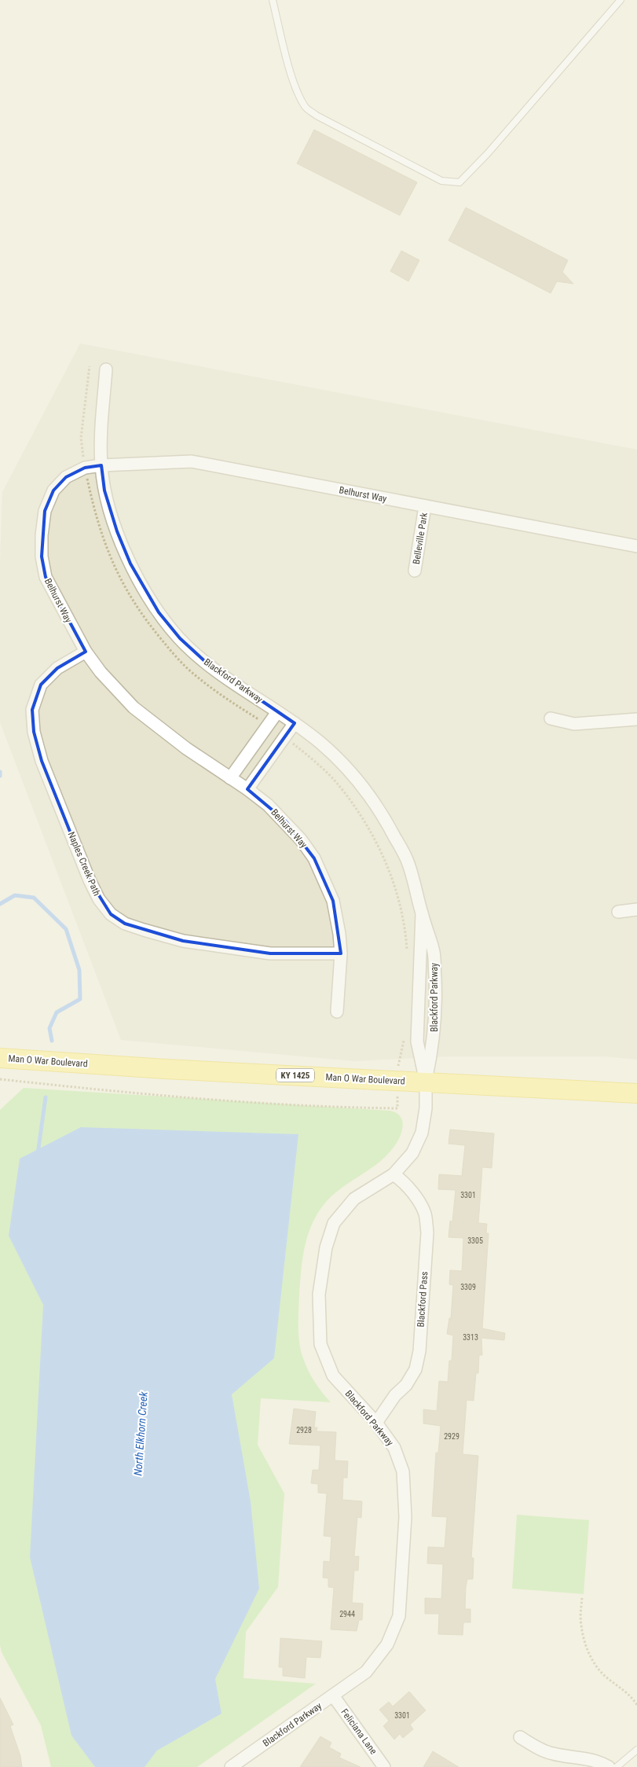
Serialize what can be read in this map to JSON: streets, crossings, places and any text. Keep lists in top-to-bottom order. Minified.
{"streets":{"main road":["Man O War Boulevard","KY 1425"],"street":["Belhurst Way","Belleville Park","Blackford Parkway","Naples Creek Path","Blackford Pass","Feliciana Lane"]},"crossings":[["Belhurst Way","Belleville Park"],["Belhurst Way","Blackford Parkway"],["Belhurst Way","Naples Creek Path"],["Blackford Parkway","Man O War Boulevard"],["Blackford Parkway","Blackford Pass"],["Blackford Parkway","Feliciana Lane"]],"water":["North Elkhorn Creek"],"house_numbers":["3301","3305","3309","3313","2928","2929","2944","3301"]}
